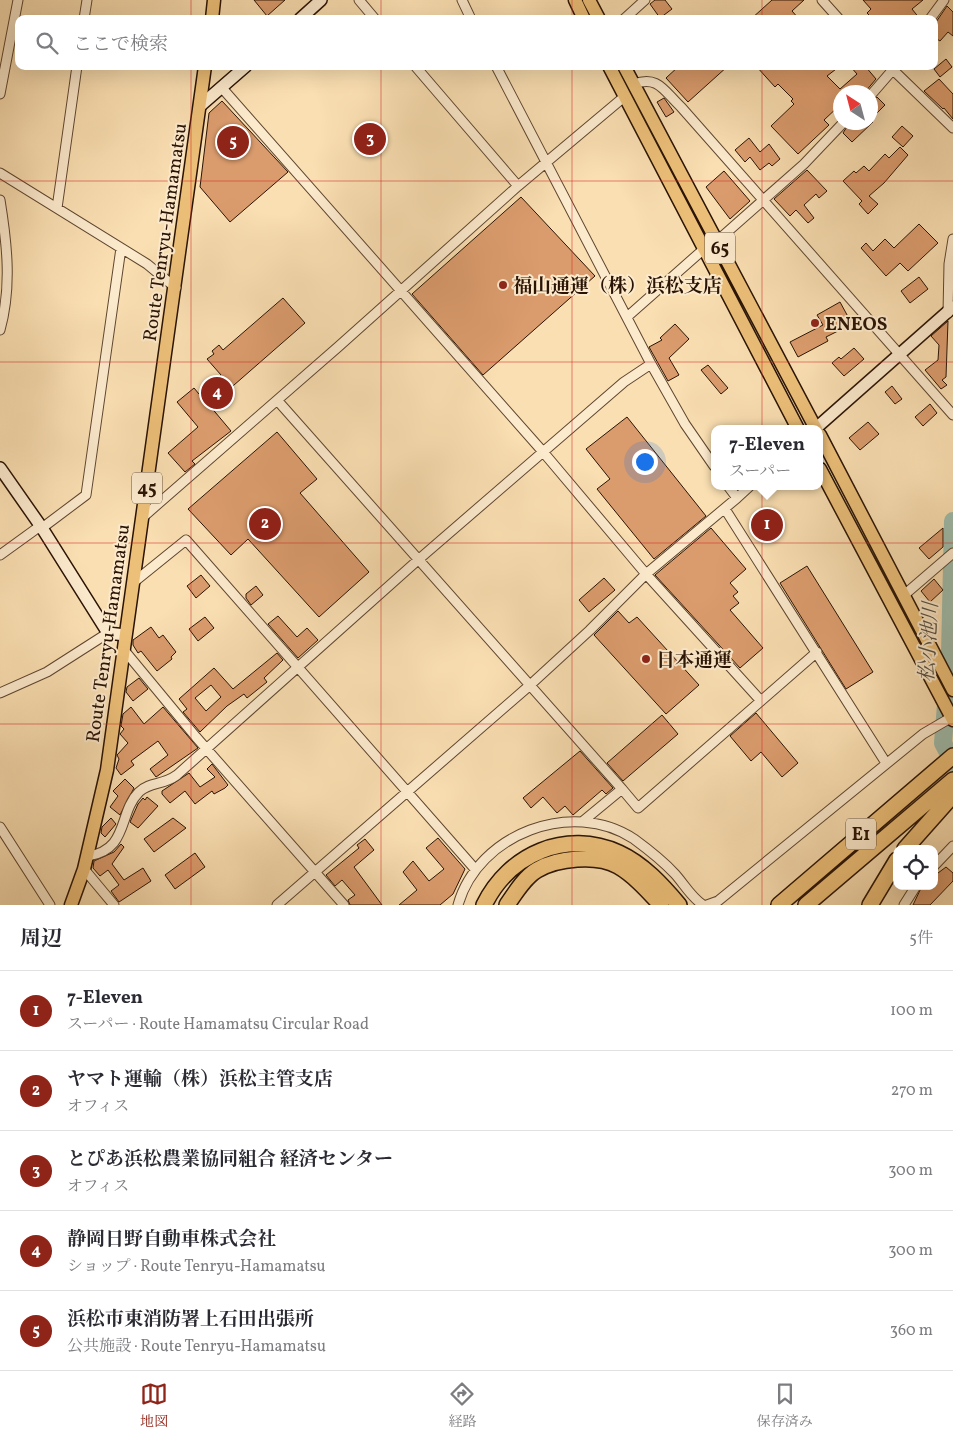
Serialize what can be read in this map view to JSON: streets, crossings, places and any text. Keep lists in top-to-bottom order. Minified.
{"streets":{"highway":["E1"],"main road":["Route Tenryu-Hamamatsu","65","45"]},"water":["松小池川"],"places":["福山通運（株）浜松支店","ENEOS","日本通運"],"north":"top left","page":{"search":"ここで検索","pins":["3","5","4","2","1"],"popup":["7-Eleven","スーパー"],"heading":["周辺","5件"],"list":[{"mark":"1","name":"7-Eleven","note":"スーパー · Route Hamamatsu Circular Road","value":"100 m"},{"mark":"2","name":"ヤマト運輸（株）浜松主管支店","note":"オフィス","value":"270 m"},{"mark":"3","name":"とぴあ浜松農業協同組合 経済センター","note":"オフィス","value":"300 m"},{"mark":"4","name":"静岡日野自動車株式会社","note":"ショップ · Route Tenryu-Hamamatsu","value":"300 m"},{"mark":"5","name":"浜松市東消防署上石田出張所","note":"公共施設 · Route Tenryu-Hamamatsu","value":"360 m"}],"nav":["地図","経路","保存済み"]}}
